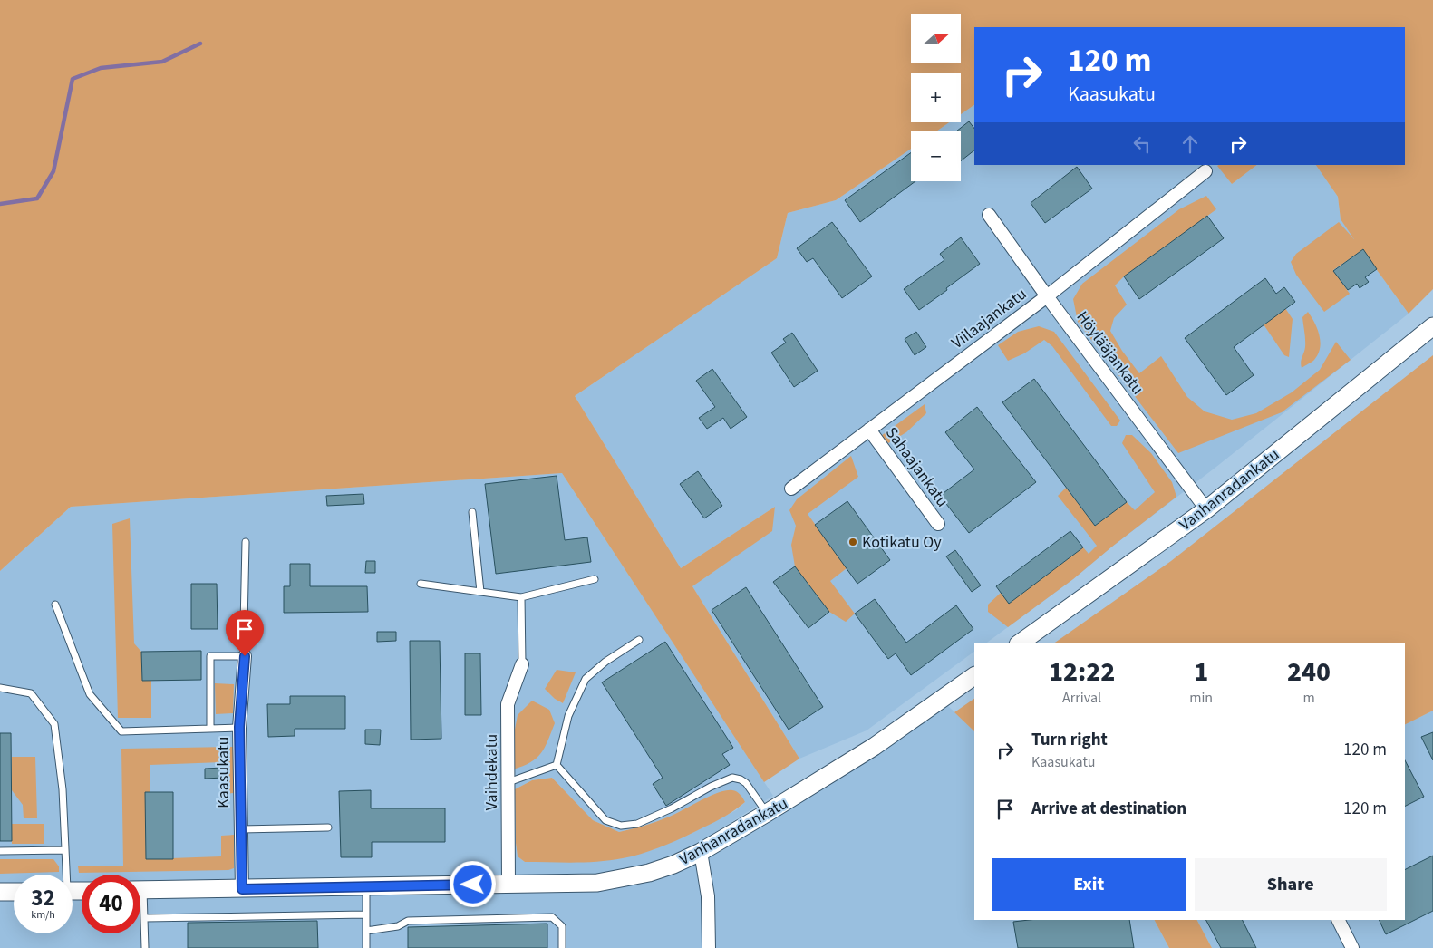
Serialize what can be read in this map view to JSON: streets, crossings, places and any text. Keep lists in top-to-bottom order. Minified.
{"streets":{"street":["Viilaajankatu","Höylääjankatu","Sahaajankatu","Vanhanradankatu","Kaasukatu","Vaihdekatu"]},"crossings":[["Viilaajankatu","Höylääjankatu"],["Viilaajankatu","Sahaajankatu"],["Höylääjankatu","Vanhanradankatu"],["Vanhanradankatu","Kaasukatu"],["Vanhanradankatu","Vaihdekatu"]],"places":["Kotikatu Oy"],"north":"right","page":{"map_buttons":["+","−"],"turn":["120 m","Kaasukatu"],"eta":["12:22","Arrival","1","min","240","m"],"list":[{"name":"Turn right","note":"Kaasukatu","value":"120 m"},{"name":"Arrive at destination","value":"120 m"}],"buttons":["Exit","Share"],"speed":"32 km/h","limit":"40"}}
